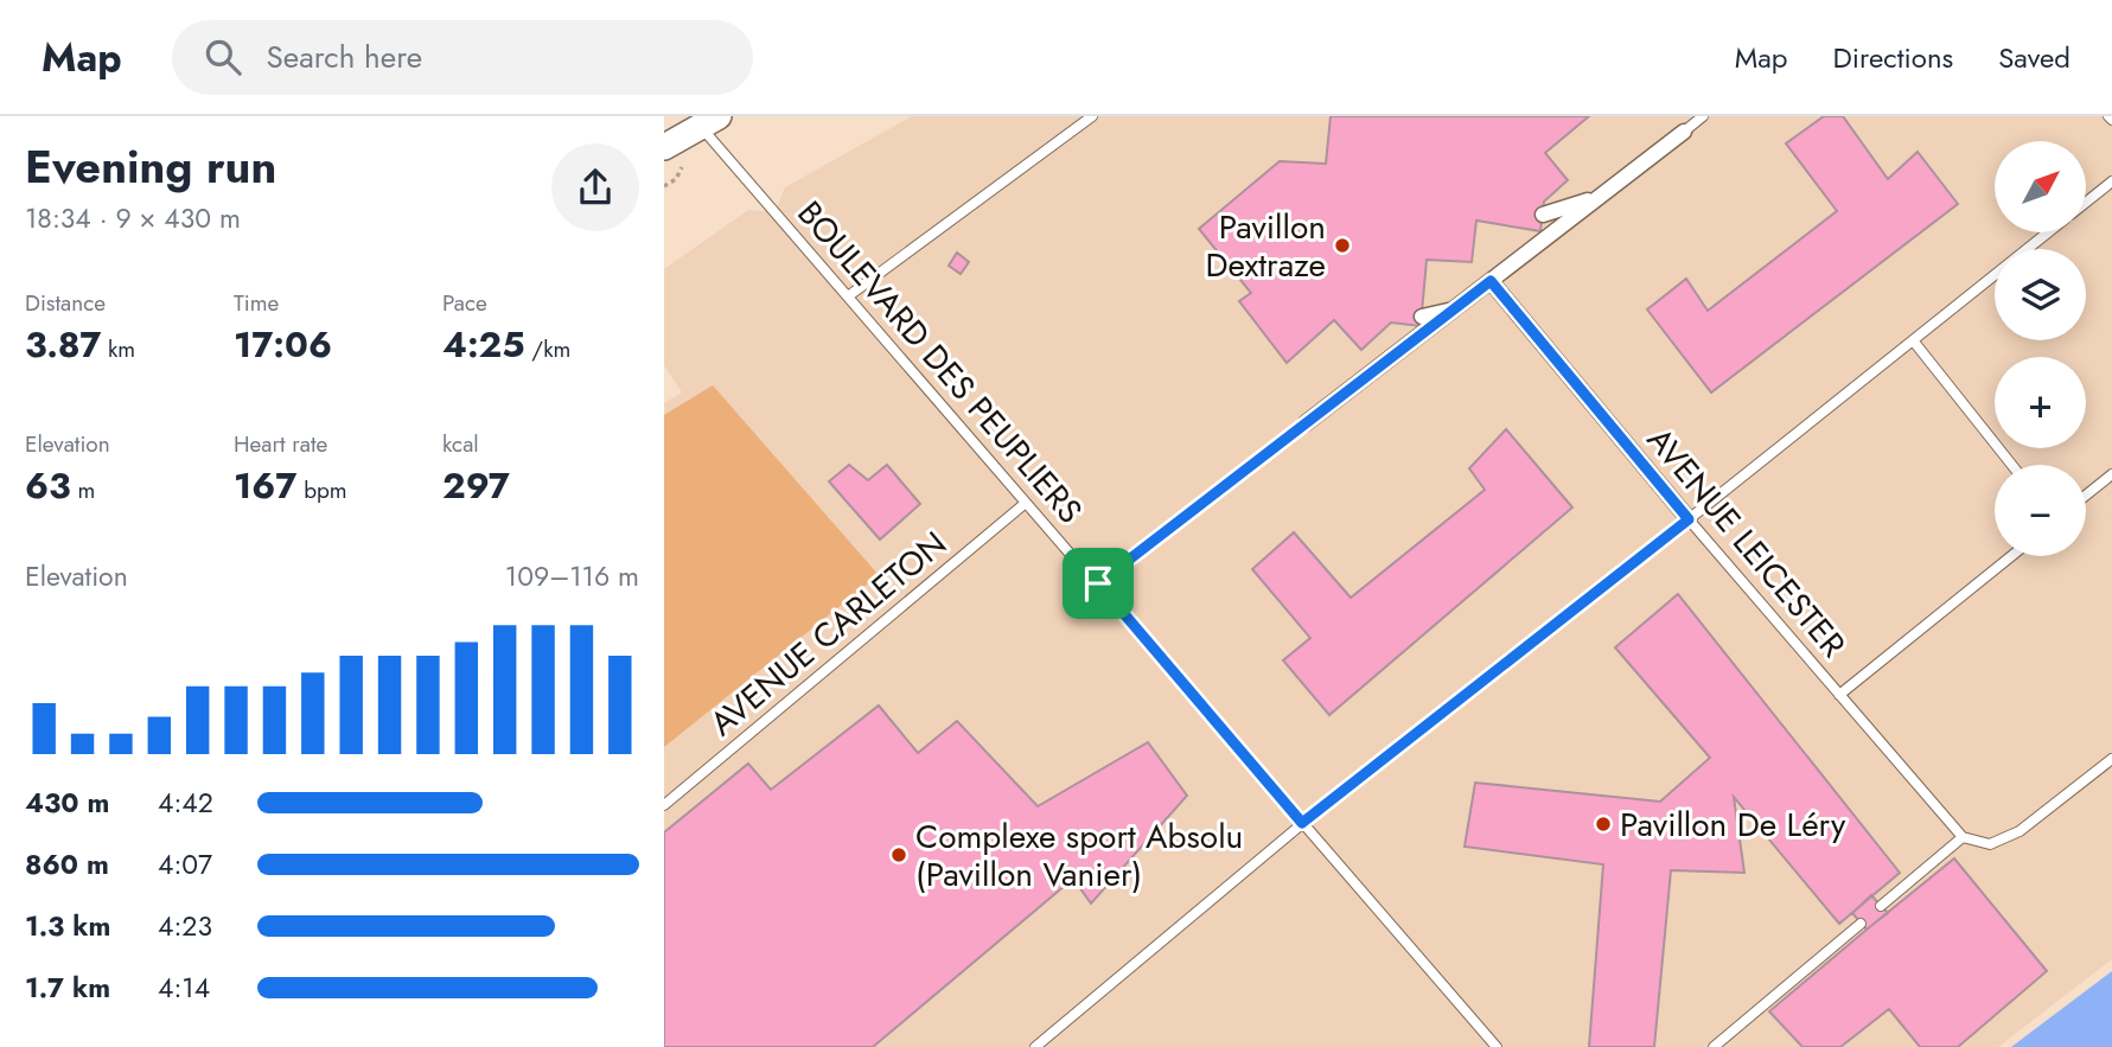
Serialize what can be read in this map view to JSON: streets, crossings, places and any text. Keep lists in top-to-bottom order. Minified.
{"streets":{"street":["AVENUE LEICESTER"],"lane":["BOULEVARD DES PEUPLIERS","AVENUE CARLETON"]},"crossings":[["BOULEVARD DES PEUPLIERS","AVENUE CARLETON"]],"places":["Pavillon Dextraze","Pavillon De Léry","Complexe sport Absolu (Pavillon Vanier)"],"north":"top right","page":{"header":"Map","search":"Search here","nav":["Map","Directions","Saved"],"heading":["Evening run","18:34 · 9 × 430 m"],"map_buttons":["+","−"],"stats":[["Distance","3.87 km"],["Time","17:06"],["Pace","4:25 /km"],["Elevation","63 m"],["Heart rate","167 bpm"],["kcal","297"]],"chart":["Elevation","109–116 m"],"list":[{"name":"430 m","note":"4:42"},{"name":"860 m","note":"4:07"},{"name":"1.3 km","note":"4:23"},{"name":"1.7 km","note":"4:14"}]}}
